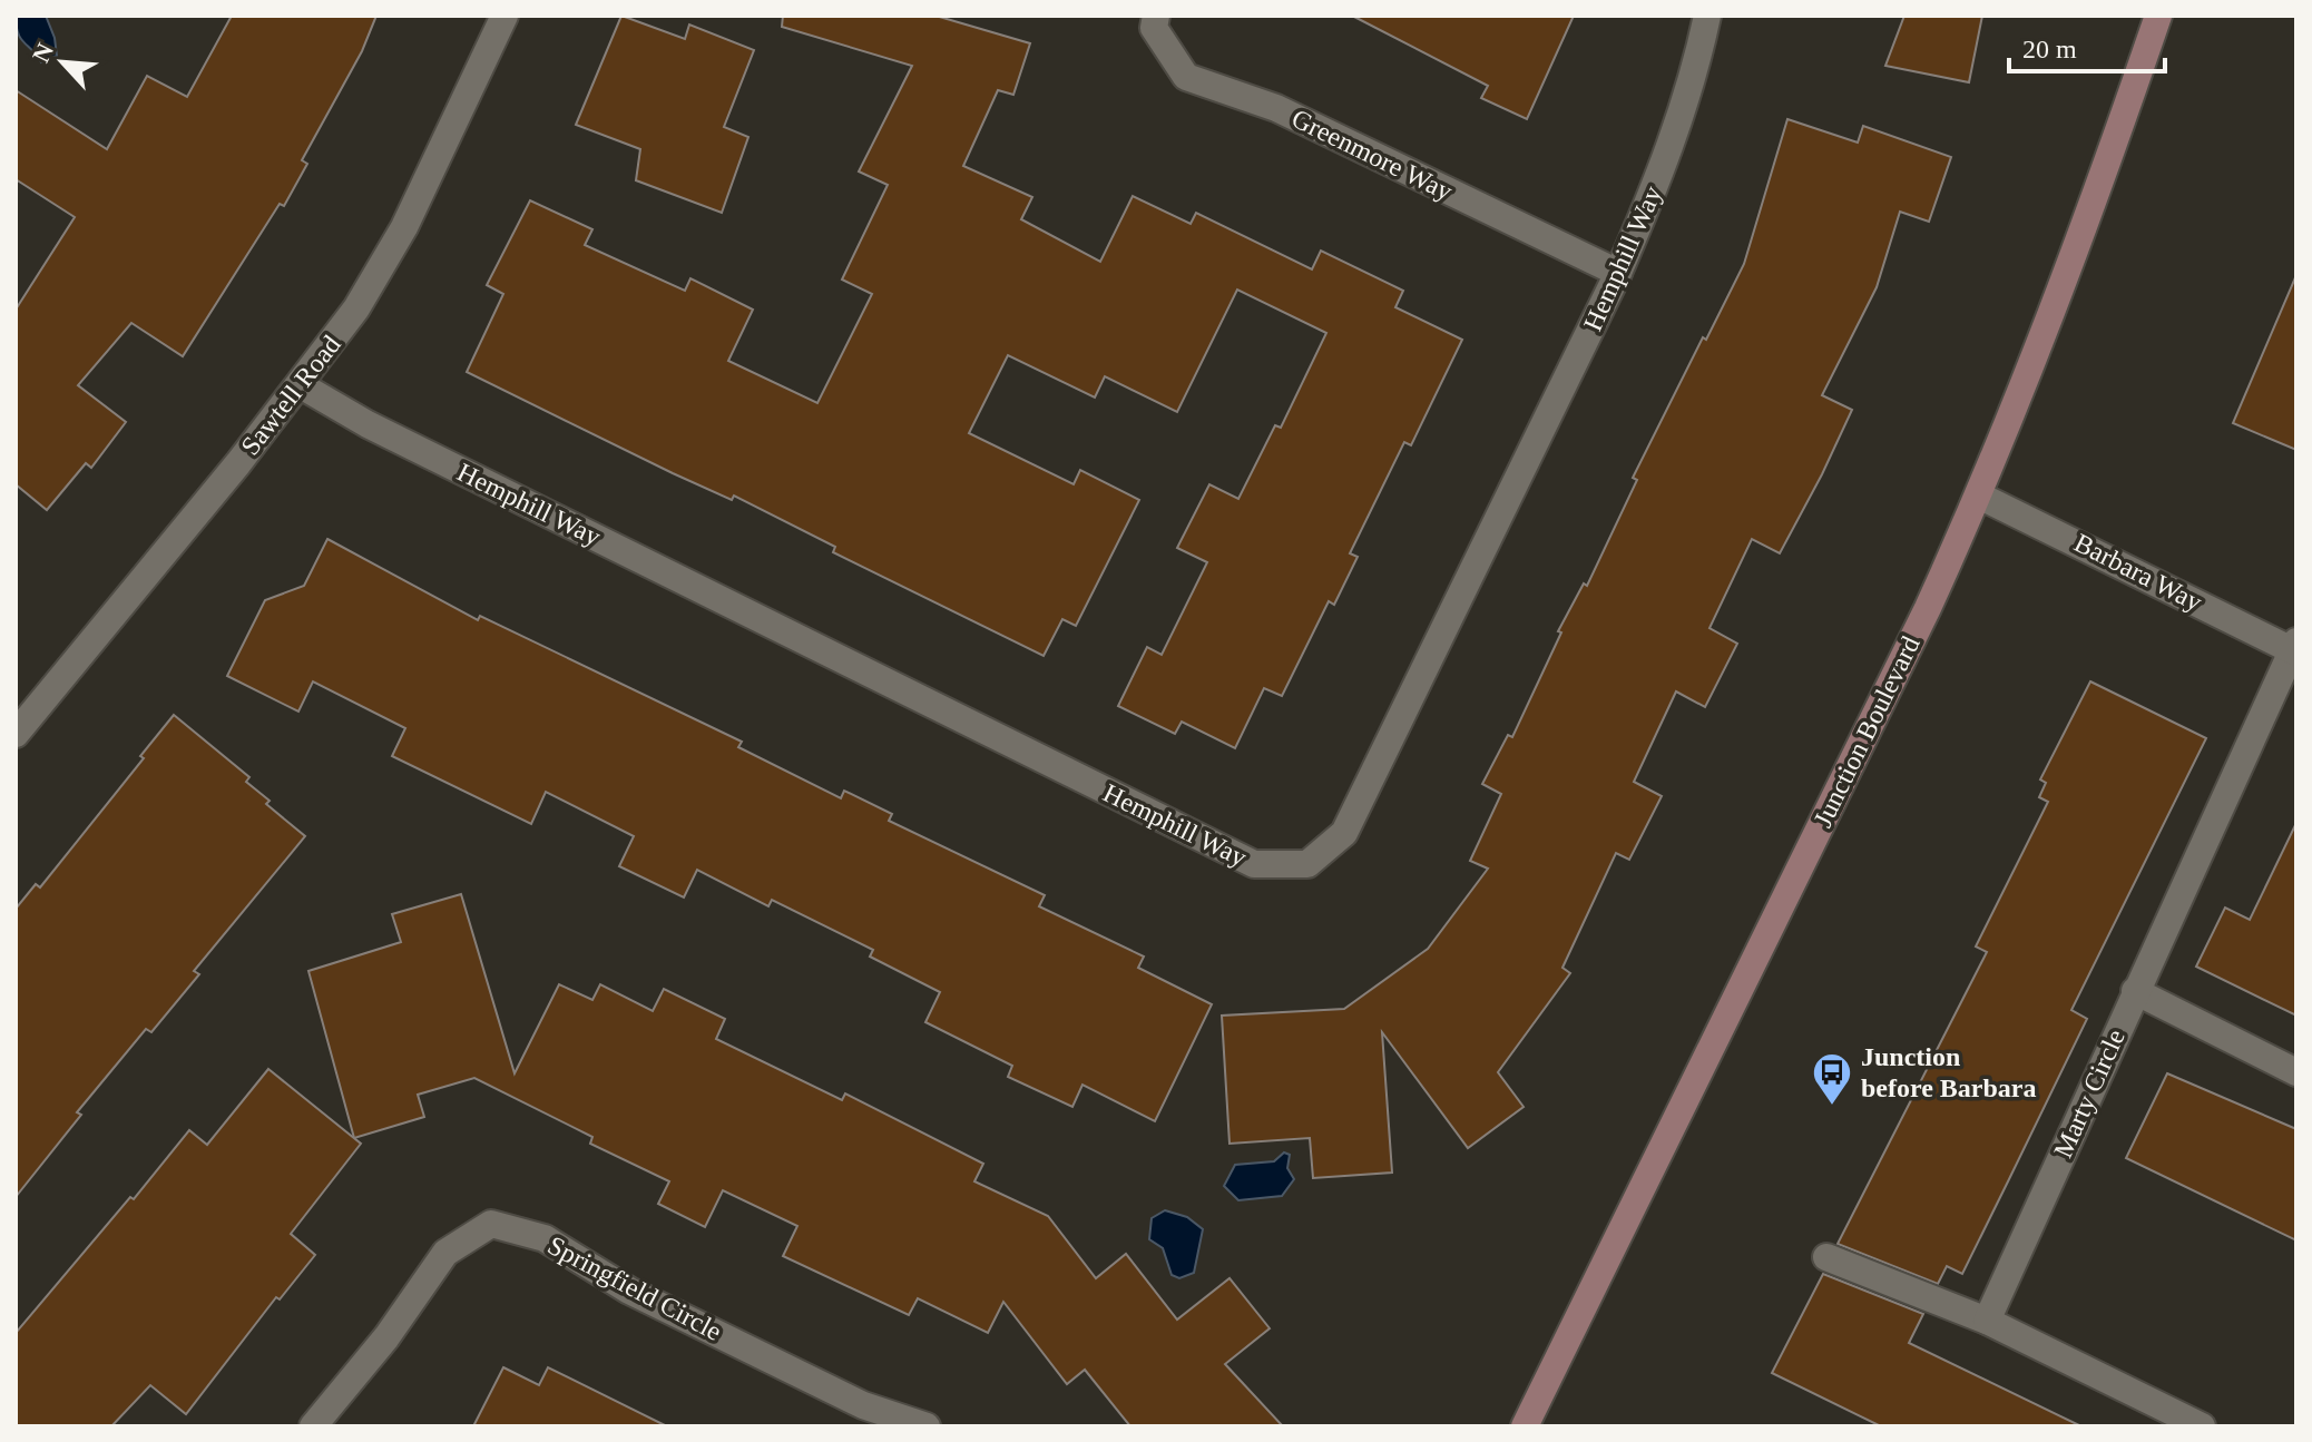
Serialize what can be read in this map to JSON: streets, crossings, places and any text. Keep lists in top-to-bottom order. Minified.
{"streets":{"main road":["Junction Boulevard"],"street":["Greenmore Way","Hemphill Way","Sawtell Road","Barbara Way","Marty Circle","Springfield Circle"]},"crossings":[["Greenmore Way","Hemphill Way"],["Hemphill Way","Sawtell Road"],["Barbara Way","Junction Boulevard"],["Barbara Way","Marty Circle"]],"places":{"bus stop":["Junction before Barbara"]},"scale_bar":"20 m","north":"top left"}
